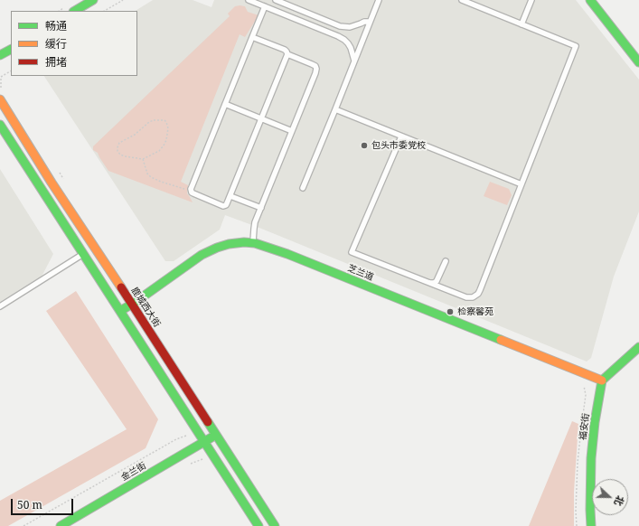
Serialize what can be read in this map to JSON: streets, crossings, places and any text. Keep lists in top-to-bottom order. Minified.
{"streets":{"street":["芝兰道","鹿城西大街","福安街","金兰街"]},"crossings":[["芝兰道","鹿城西大街"],["芝兰道","福安街"],["鹿城西大街","金兰街"]],"places":["包头市委党校","检察馨苑"],"legend":["畅通","缓行","拥堵"],"scale_bar":"50 m","north":"right"}
